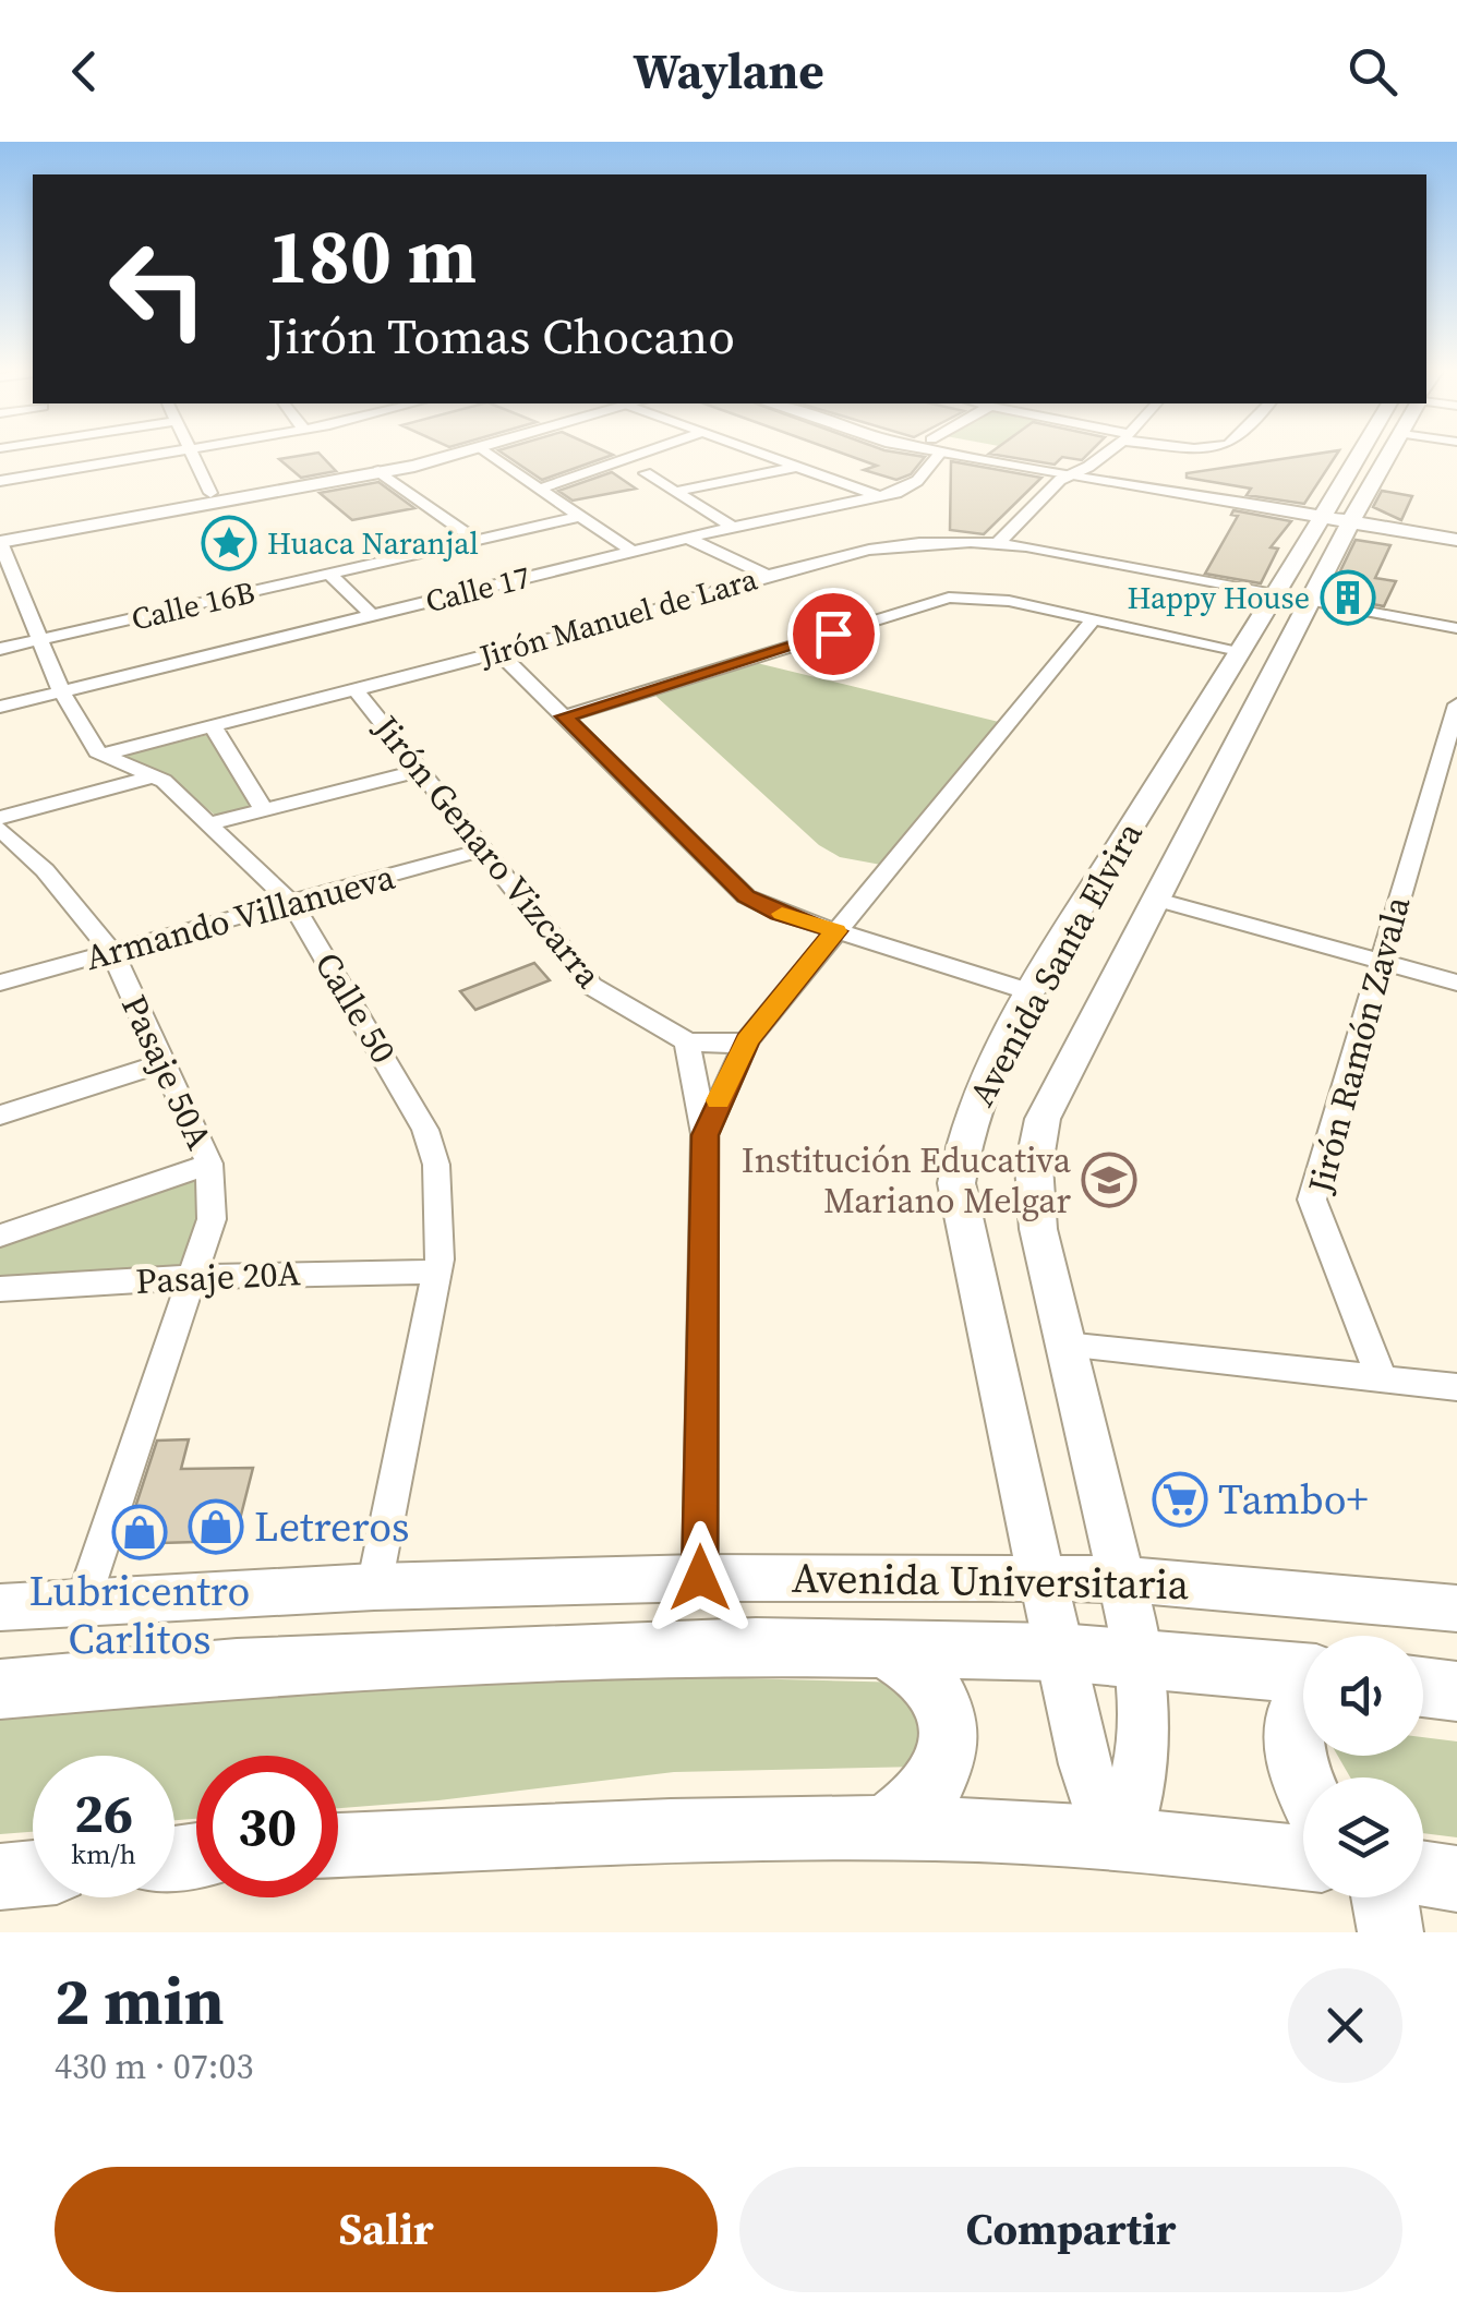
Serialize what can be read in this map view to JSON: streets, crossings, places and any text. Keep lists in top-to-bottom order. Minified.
{"streets":{"main road":["Avenida Universitaria"],"street":["Calle 17","Calle 16B","Jirón Manuel de Lara","Jirón Genaro Vizcarra","Armando Villanueva","Avenida Santa Elvira","Calle 50","Jirón Ramón Zavala","Pasaje 50A","Pasaje 20A"]},"crossings":[["Calle 17","Calle 50"],["Calle 16B","Calle 50"],["Jirón Manuel de Lara","Jirón Genaro Vizcarra"],["Jirón Manuel de Lara","Avenida Santa Elvira"],["Jirón Manuel de Lara","Calle 50"],["Jirón Genaro Vizcarra","Armando Villanueva"],["Armando Villanueva","Calle 50"],["Armando Villanueva","Pasaje 50A"],["Avenida Santa Elvira","Avenida Universitaria"],["Calle 50","Pasaje 20A"],["Calle 50","Avenida Universitaria"],["Pasaje 50A","Pasaje 20A"],["Pasaje 50A","Avenida Universitaria"]],"places":{"place":["Huaca Naranjal"],"building":["Happy House"],"school or university":["Institución Educativa Mariano Melgar"],"supermarket":["Tambo+"],"shop":["Letreros","Lubricentro Carlitos"]},"page":{"header":"Waylane","turn":["180 m","Jirón Tomas Chocano"],"speed":"26 km/h","limit":"30","heading":["2 min","430 m · 07:03"],"buttons":["Salir","Compartir"]}}
